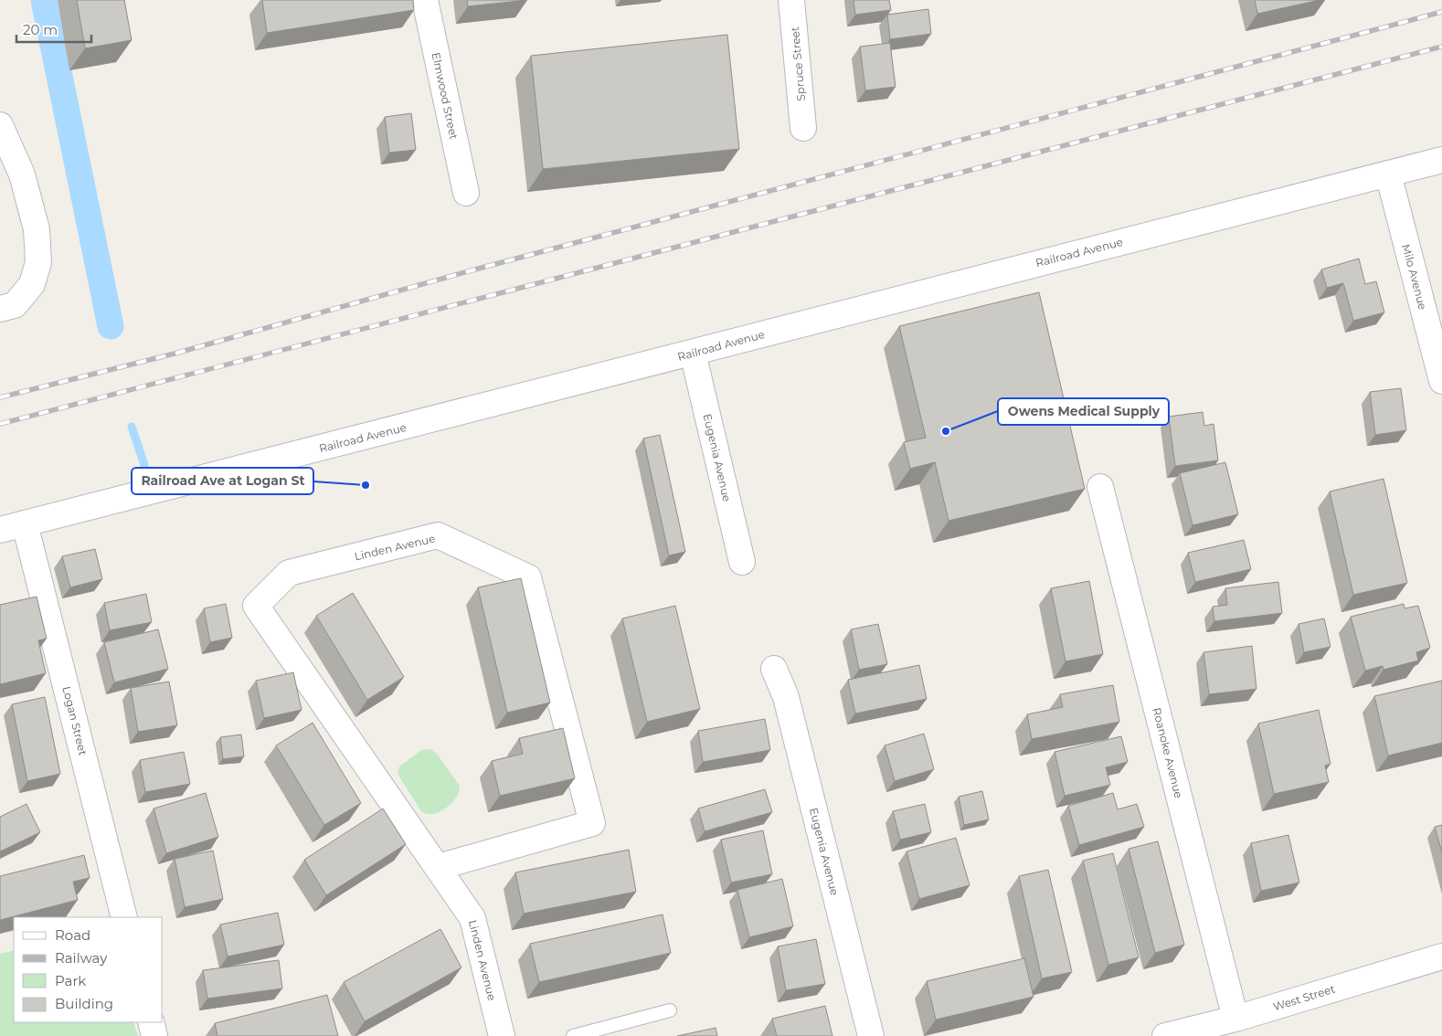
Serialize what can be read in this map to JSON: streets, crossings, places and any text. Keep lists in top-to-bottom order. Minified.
{"streets":{"street":["Spruce Street","Elmwood Street","Railroad Avenue","Milo Avenue","Eugenia Avenue","Linden Avenue","Logan Street","Roanoke Avenue","West Street"]},"crossings":[["Railroad Avenue","Milo Avenue"],["Railroad Avenue","Eugenia Avenue"],["Railroad Avenue","Logan Street"],["Roanoke Avenue","West Street"]],"places":["Owens Medical Supply","Railroad Ave at Logan St"],"legend":["Road","Railway","Park","Building"],"scale_bar":"20 m"}
